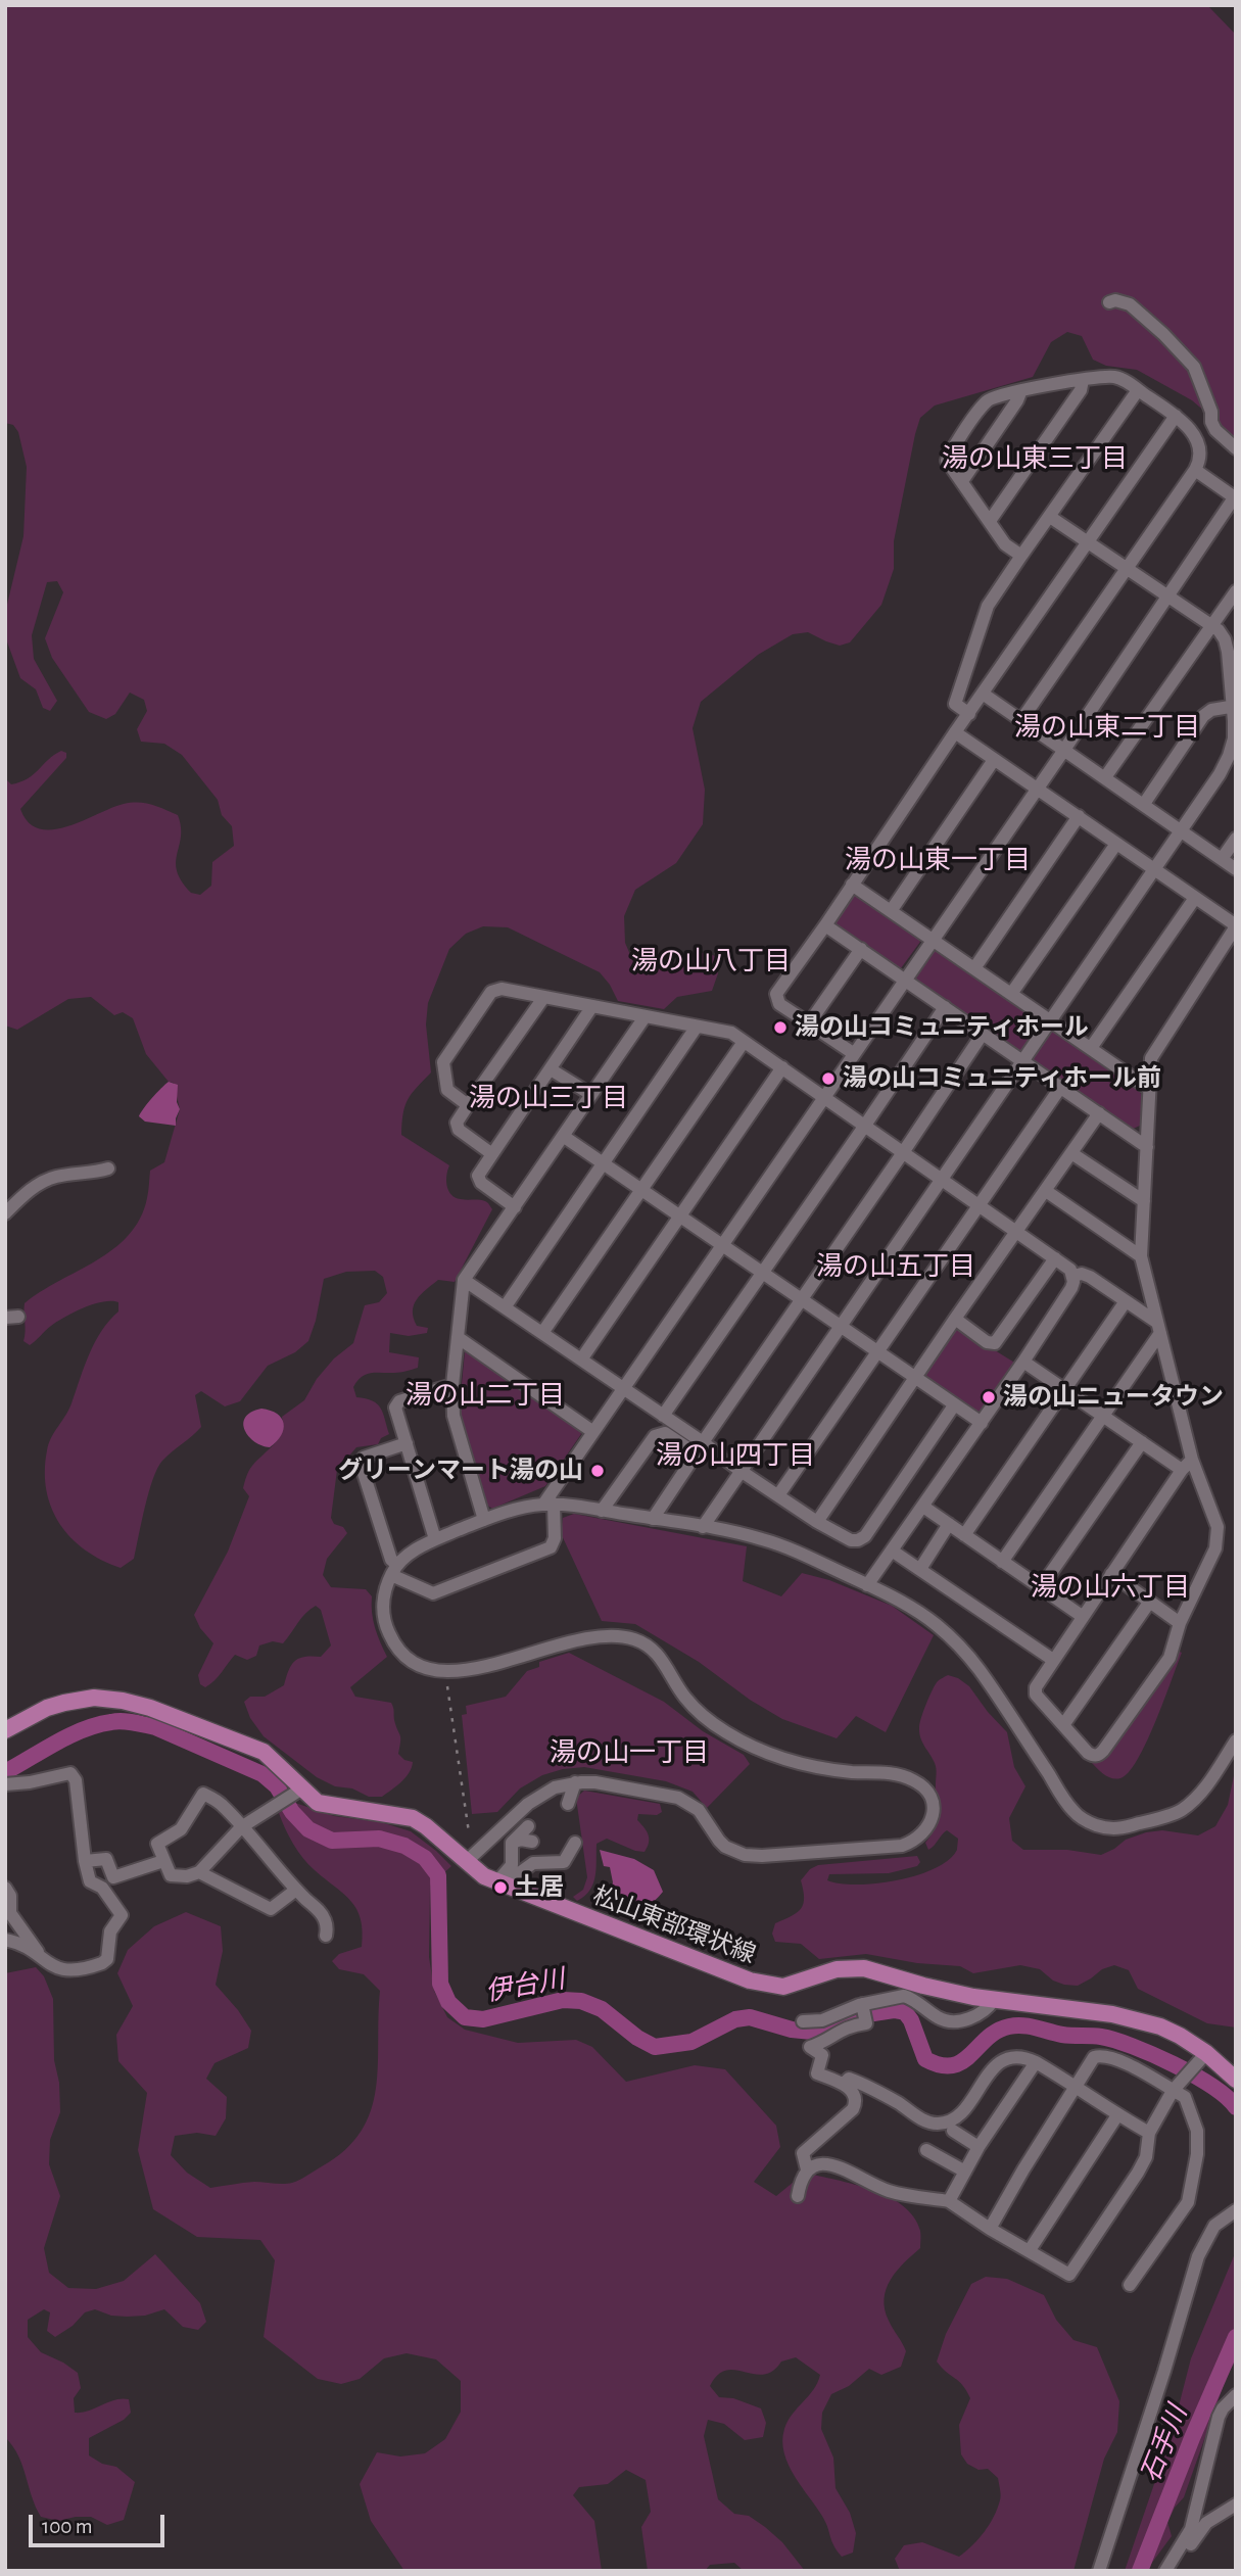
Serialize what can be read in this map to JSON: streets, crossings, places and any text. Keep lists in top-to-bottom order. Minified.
{"streets":{"main road":["松山東部環状線"]},"districts":["湯の山東三丁目","湯の山東二丁目","湯の山東一丁目","湯の山八丁目","湯の山三丁目","湯の山五丁目","湯の山二丁目","湯の山四丁目","湯の山六丁目","湯の山一丁目"],"water":["伊台川","石手川"],"places":["湯の山コミュニティホール","湯の山コミュニティホール前","湯の山ニュータウン","グリーンマート湯の山","土居"],"scale_bar":"100 m"}
